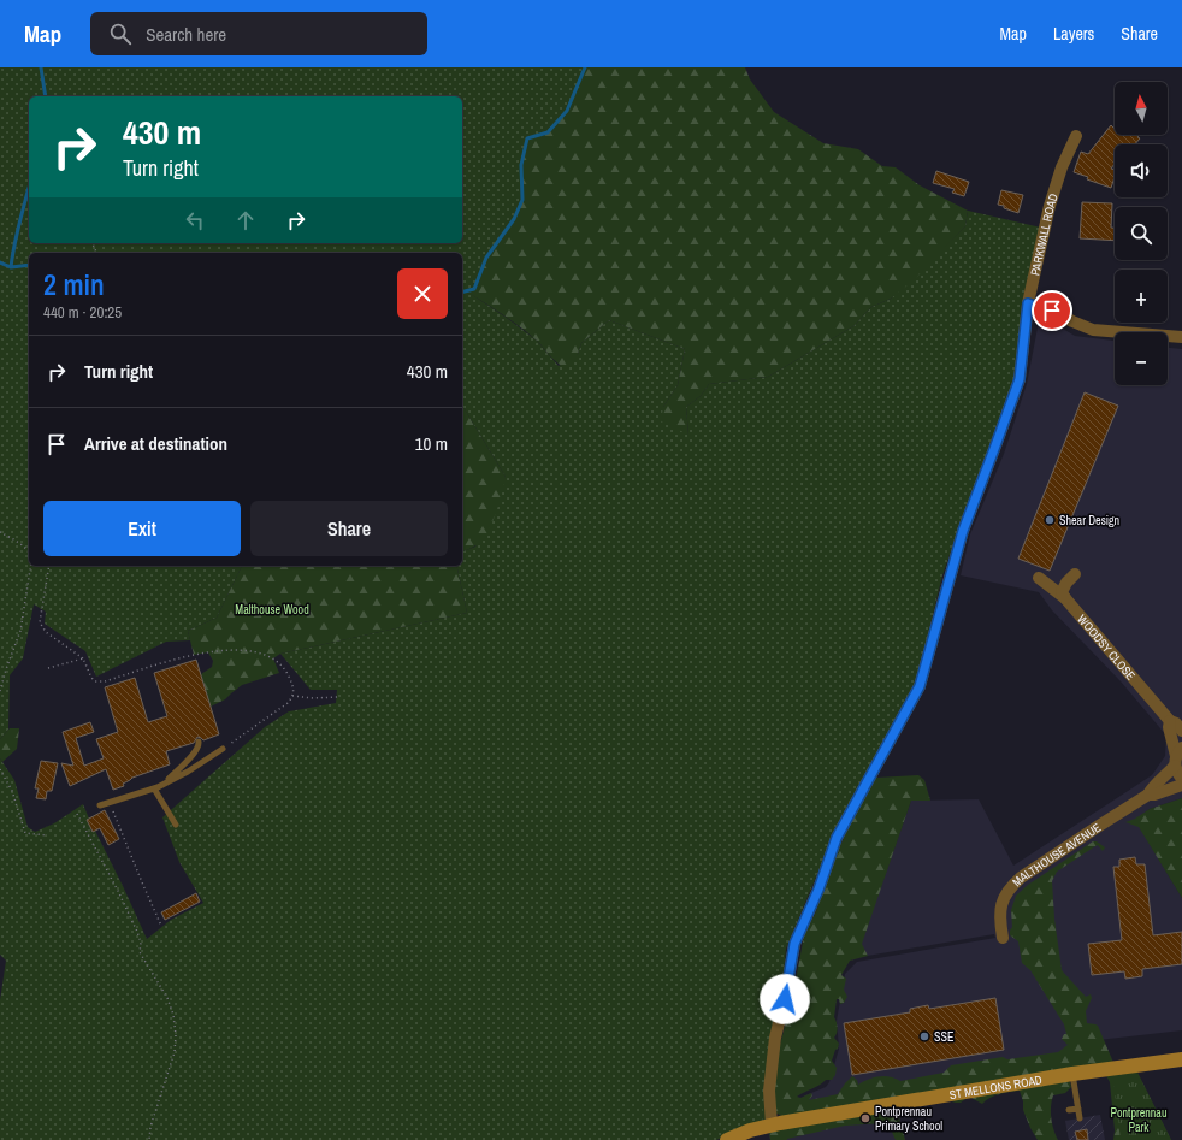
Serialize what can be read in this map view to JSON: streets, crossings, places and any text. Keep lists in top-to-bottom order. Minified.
{"streets":{"main road":["ST MELLONS ROAD"],"street":["PARKWALL ROAD","WOODSY CLOSE","MALTHOUSE AVENUE"]},"crossings":[["PARKWALL ROAD","ST MELLONS ROAD"]],"parks":["Malthouse Wood","Pontprennau Park"],"places":["Shear Design","SSE","Pontprennau Primary School"],"north":"top","page":{"header":"Map","search":"Search here","nav":["Map","Layers","Share"],"map_buttons":["+","−"],"turn":["430 m","Turn right"],"heading":["2 min","440 m · 20:25"],"list":[{"name":"Turn right","value":"430 m"},{"name":"Arrive at destination","value":"10 m"}],"buttons":["Exit","Share"]}}
